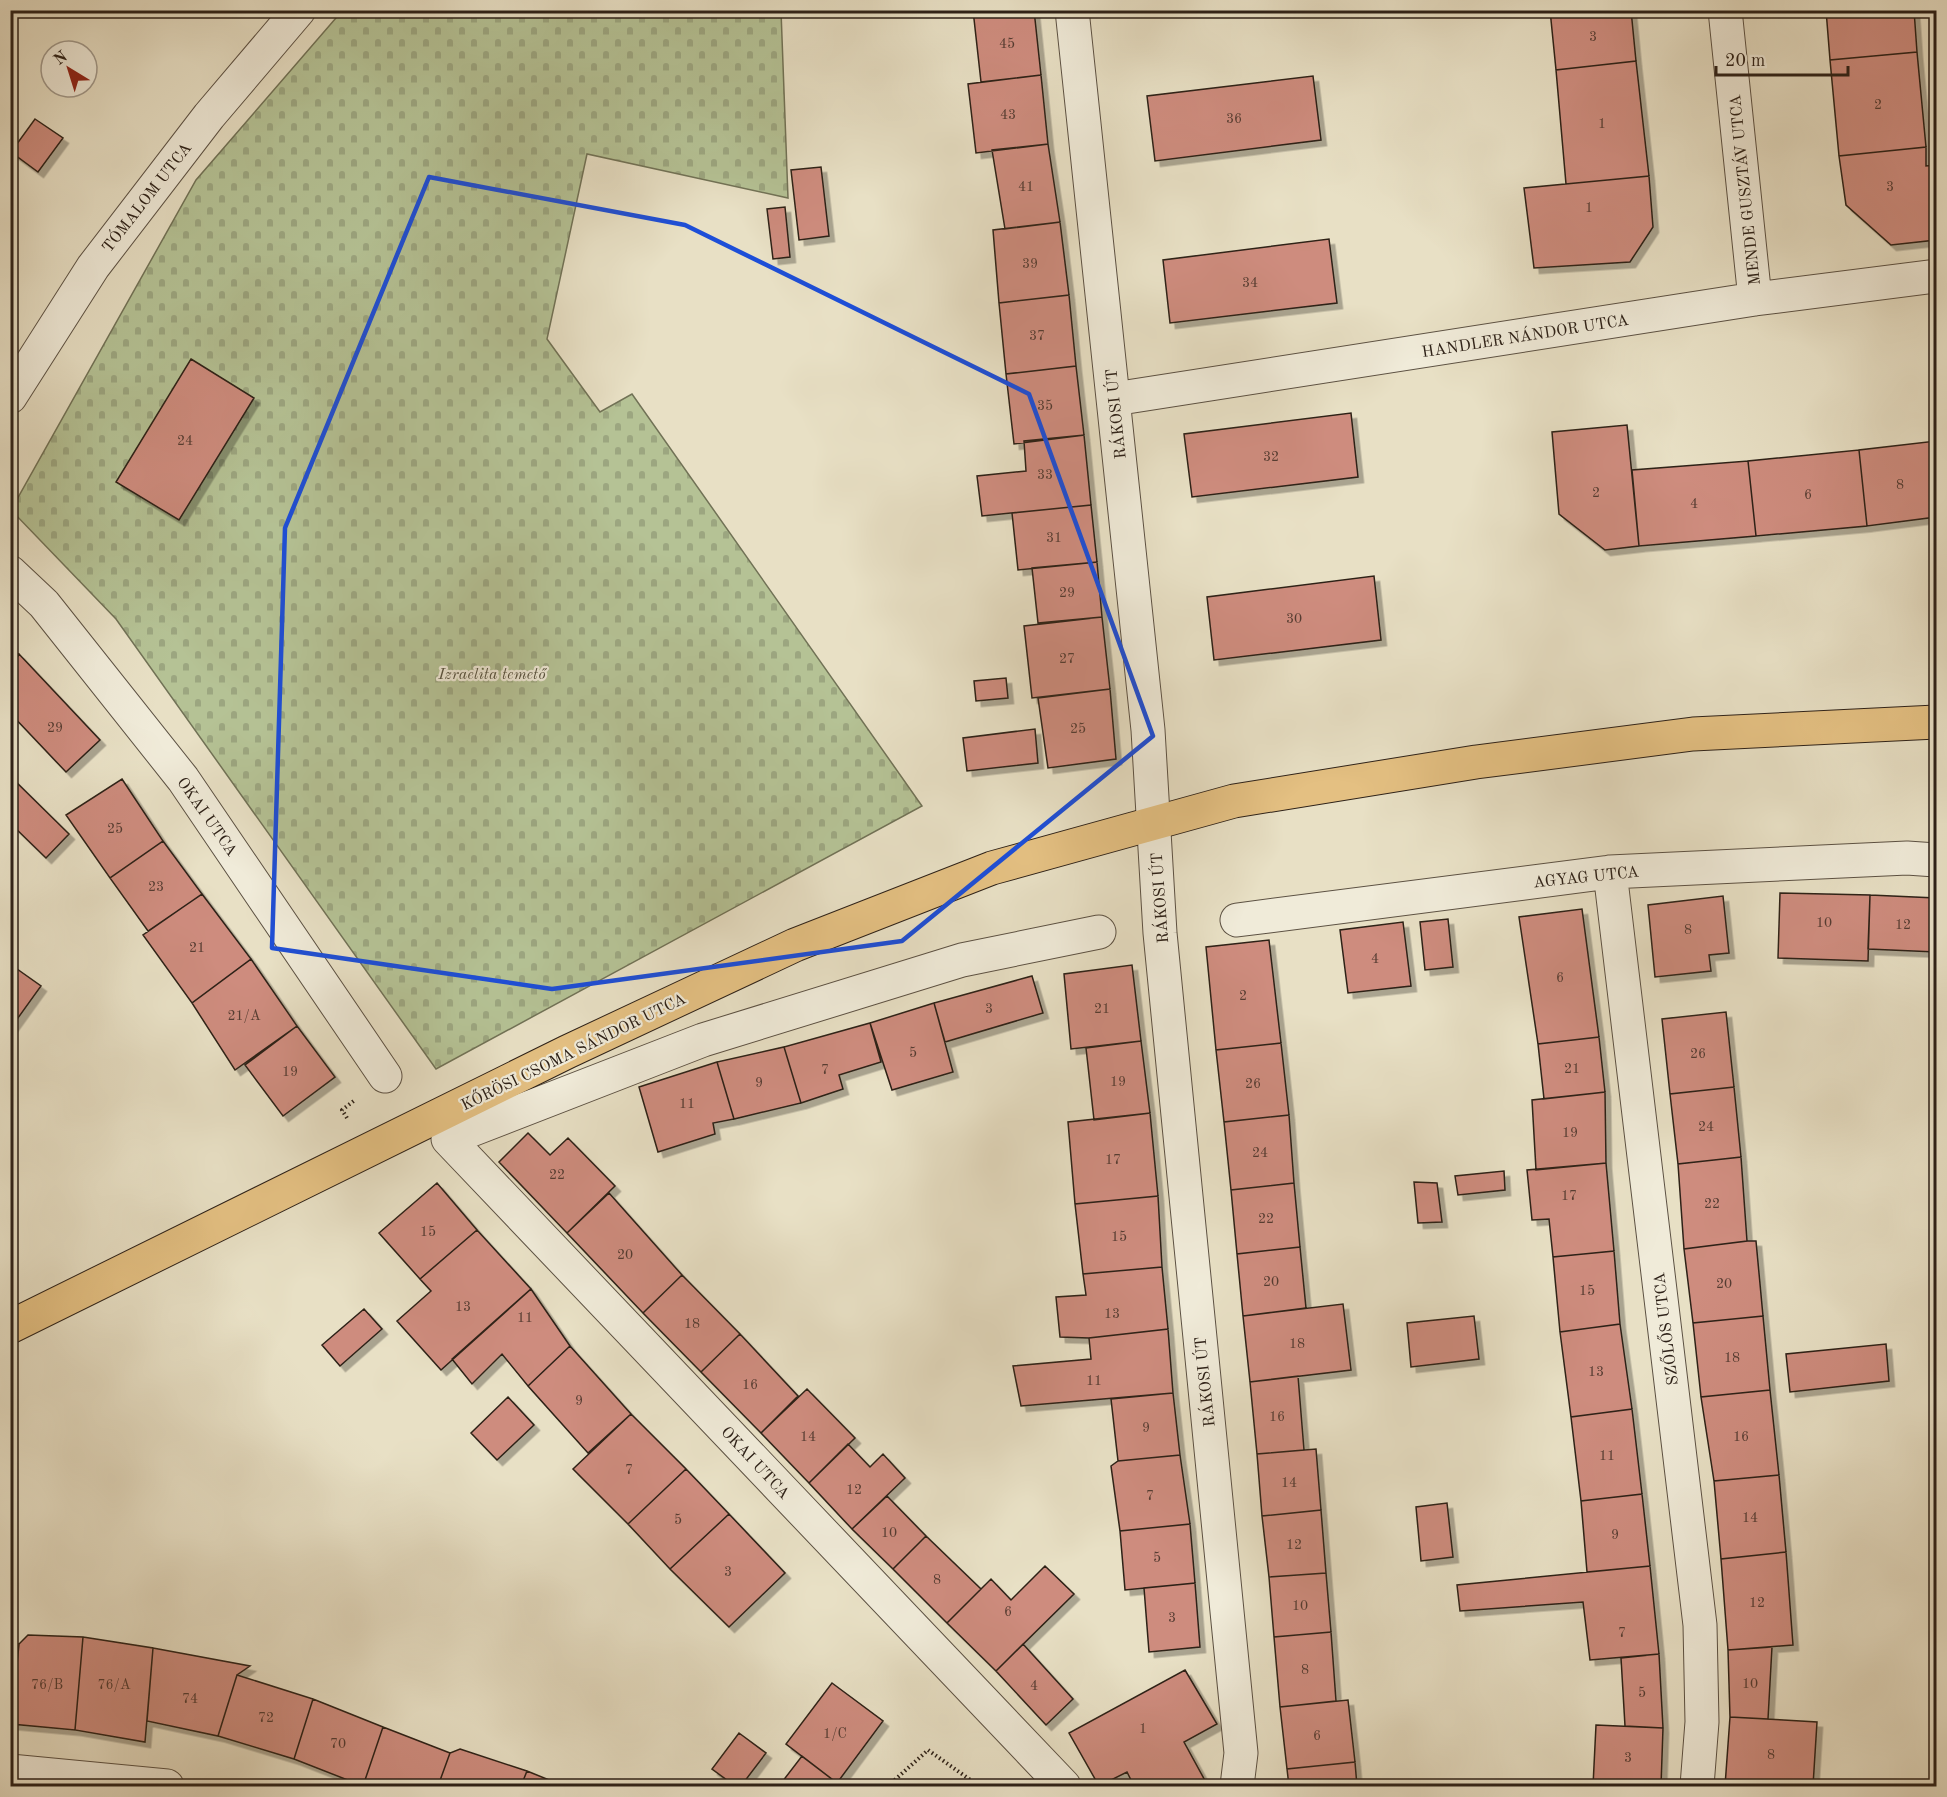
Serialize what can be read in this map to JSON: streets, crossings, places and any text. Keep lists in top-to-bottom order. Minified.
{"streets":{"main road":["KŐRÖSI CSOMA SÁNDOR UTCA"],"street":["MENDE GUSZTÁV UTCA","TÓMALOM UTCA","HANDLER NÁNDOR UTCA","RÁKOSI ÚT","OKAI UTCA","AGYAG UTCA","SZŐLŐS UTCA"]},"crossings":[["MENDE GUSZTÁV UTCA","HANDLER NÁNDOR UTCA"],["HANDLER NÁNDOR UTCA","RÁKOSI ÚT"],["RÁKOSI ÚT","KŐRÖSI CSOMA SÁNDOR UTCA"],["OKAI UTCA","KŐRÖSI CSOMA SÁNDOR UTCA"],["AGYAG UTCA","SZŐLŐS UTCA"]],"parks":["Izraelita temető"],"house_numbers":["3","45","2","43","36","1","41","3","1","39","34","37","35","24","32","33","8","2","6","4","31","29","30","27","29","25","25","23","10","12","8","21","4","6","2","3","21","21/A","5","26","21","7","19","19","9","26","11","24","19","24","17","22","17","22","22","15","15","20","20","20","15","13","13","11","18","18","18","13","11","16","9","16","9","14","16","11","7","14","12","7","14","5","10","9","12","5","3","8","12","10","6","3","7","8","10","76/B","76/A","4","5","74","72","1","1/C","6","70","8","3"],"scale_bar":"20 m","north":"top left"}
